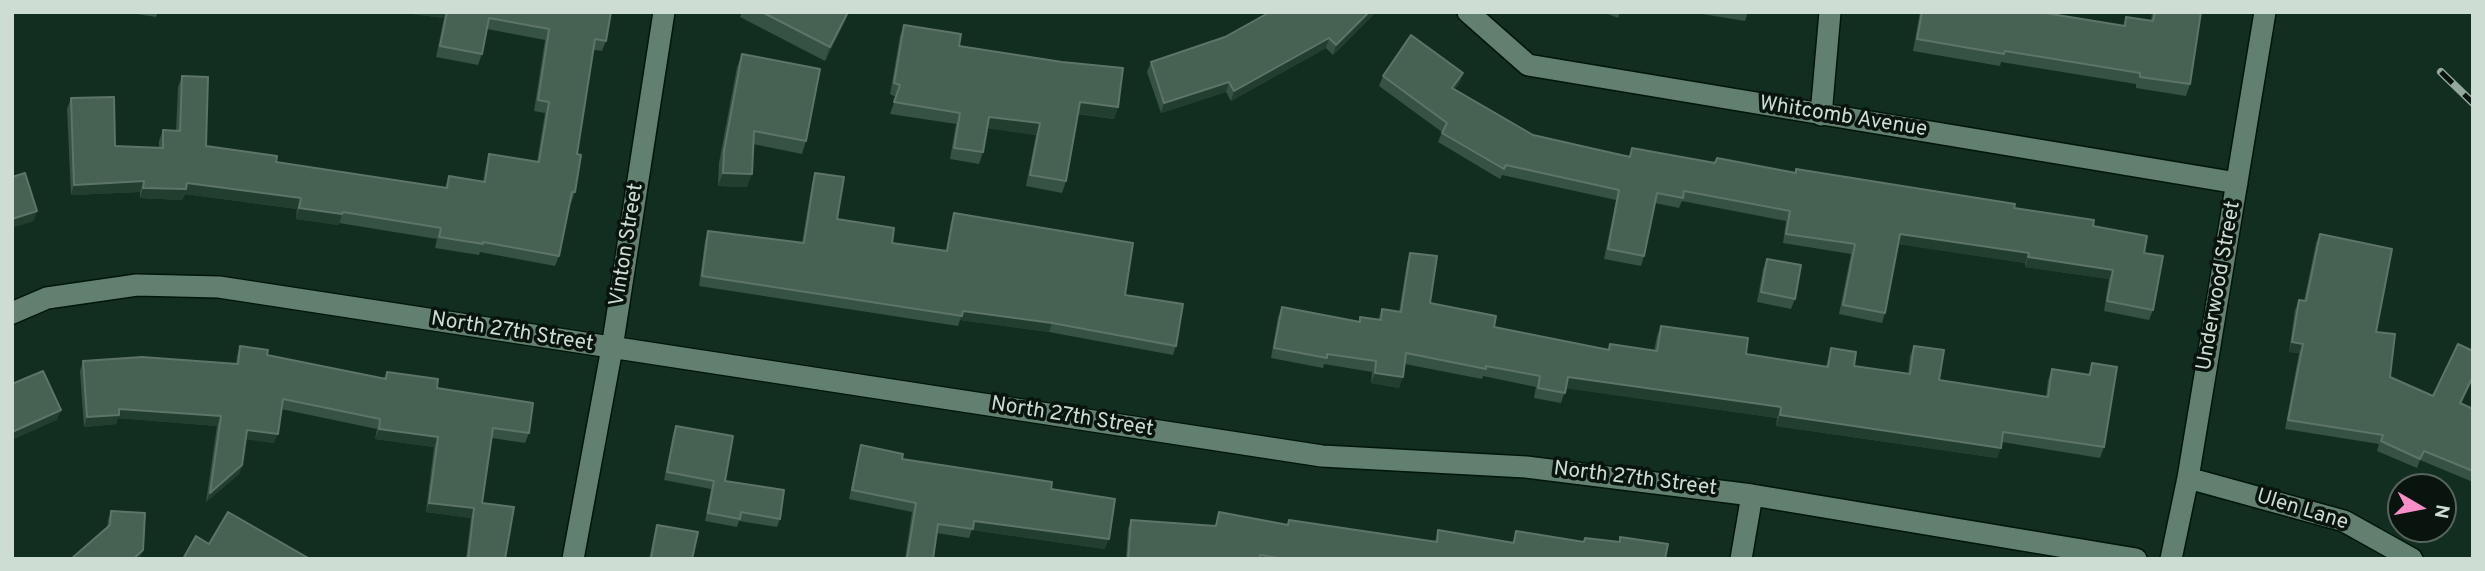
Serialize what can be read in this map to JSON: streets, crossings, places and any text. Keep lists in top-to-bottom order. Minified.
{"streets":{"street":["Whitcomb Avenue","Vinton Street","Underwood Street","North 27th Street","Ulen Lane"]},"crossings":[["Whitcomb Avenue","Underwood Street"],["Vinton Street","North 27th Street"],["Underwood Street","Ulen Lane"]],"north":"right"}
